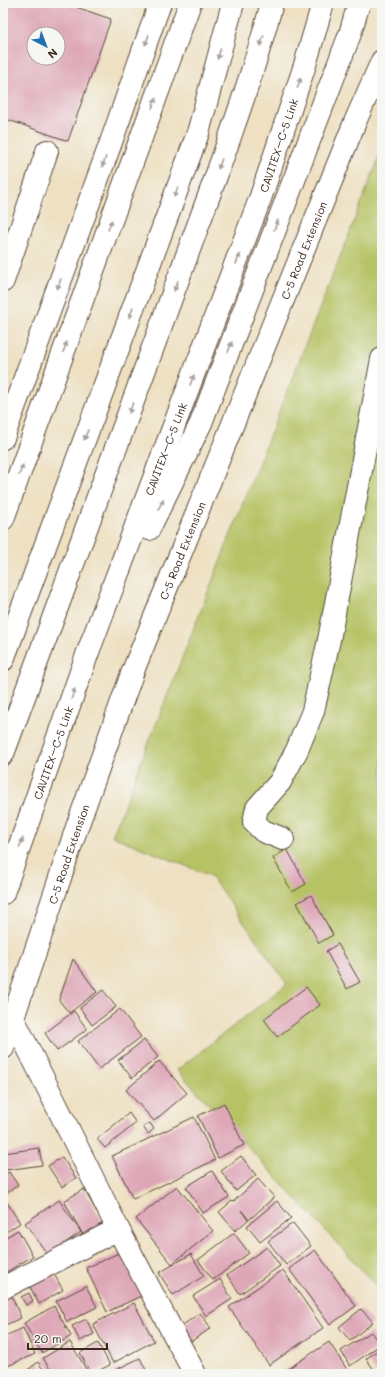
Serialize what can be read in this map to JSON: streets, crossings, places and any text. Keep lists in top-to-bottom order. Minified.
{"streets":{"main road":["CAVITEX–C-5 Link","C-5 Road Extension"]},"scale_bar":"20 m","north":"bottom right"}
